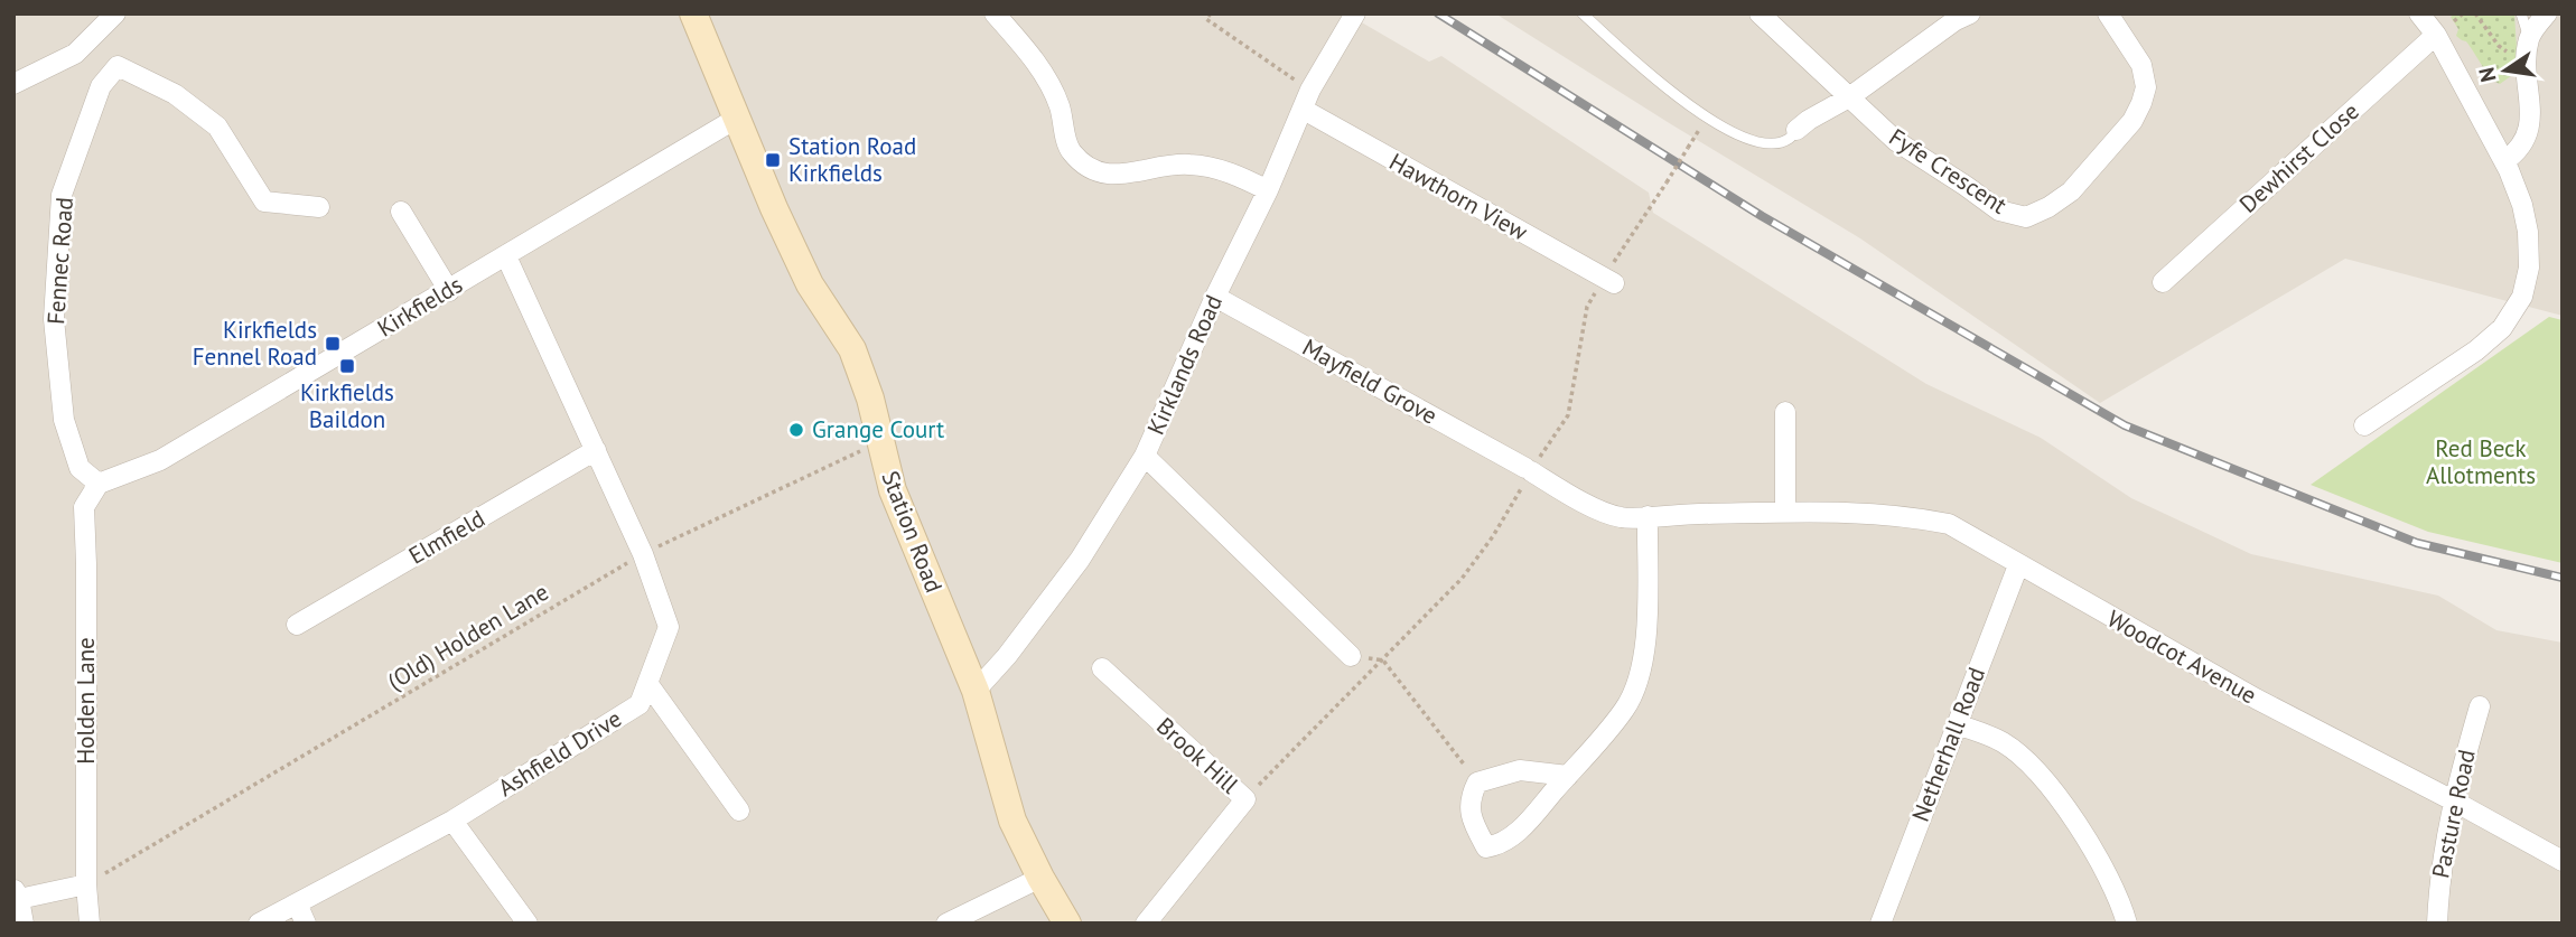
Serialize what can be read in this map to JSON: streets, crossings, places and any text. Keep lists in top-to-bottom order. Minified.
{"streets":{"street":["Dewhirst Close","Fyfe Crescent","Hawthorn View","Fennec Road","Kirkfields","Kirklands Road","Mayfield Grove","Station Road","Elmfield","Woodcot Avenue","Holden Lane","Netherhall Road","Ashfield Drive","Brook Hill","Pasture Road"],"path":["(Old) Holden Lane"]},"crossings":[["Hawthorn View","Kirklands Road"],["Fennec Road","Kirkfields"],["Fennec Road","Holden Lane"],["Kirkfields","Station Road"],["Kirkfields","Holden Lane"],["Kirkfields","Ashfield Drive"],["Kirklands Road","Mayfield Grove"],["Kirklands Road","Station Road"],["Mayfield Grove","Woodcot Avenue"],["Station Road","(Old) Holden Lane"],["Elmfield","Ashfield Drive"],["(Old) Holden Lane","Holden Lane"],["(Old) Holden Lane","Ashfield Drive"],["Woodcot Avenue","Netherhall Road"],["Woodcot Avenue","Pasture Road"]],"parks":["Red Beck Allotments"],"places":{"transit":["Station Road Kirkfields","Kirkfields Fennel Road","Kirkfields Baildon"],"other":["Grange Court"]},"north":"left"}
